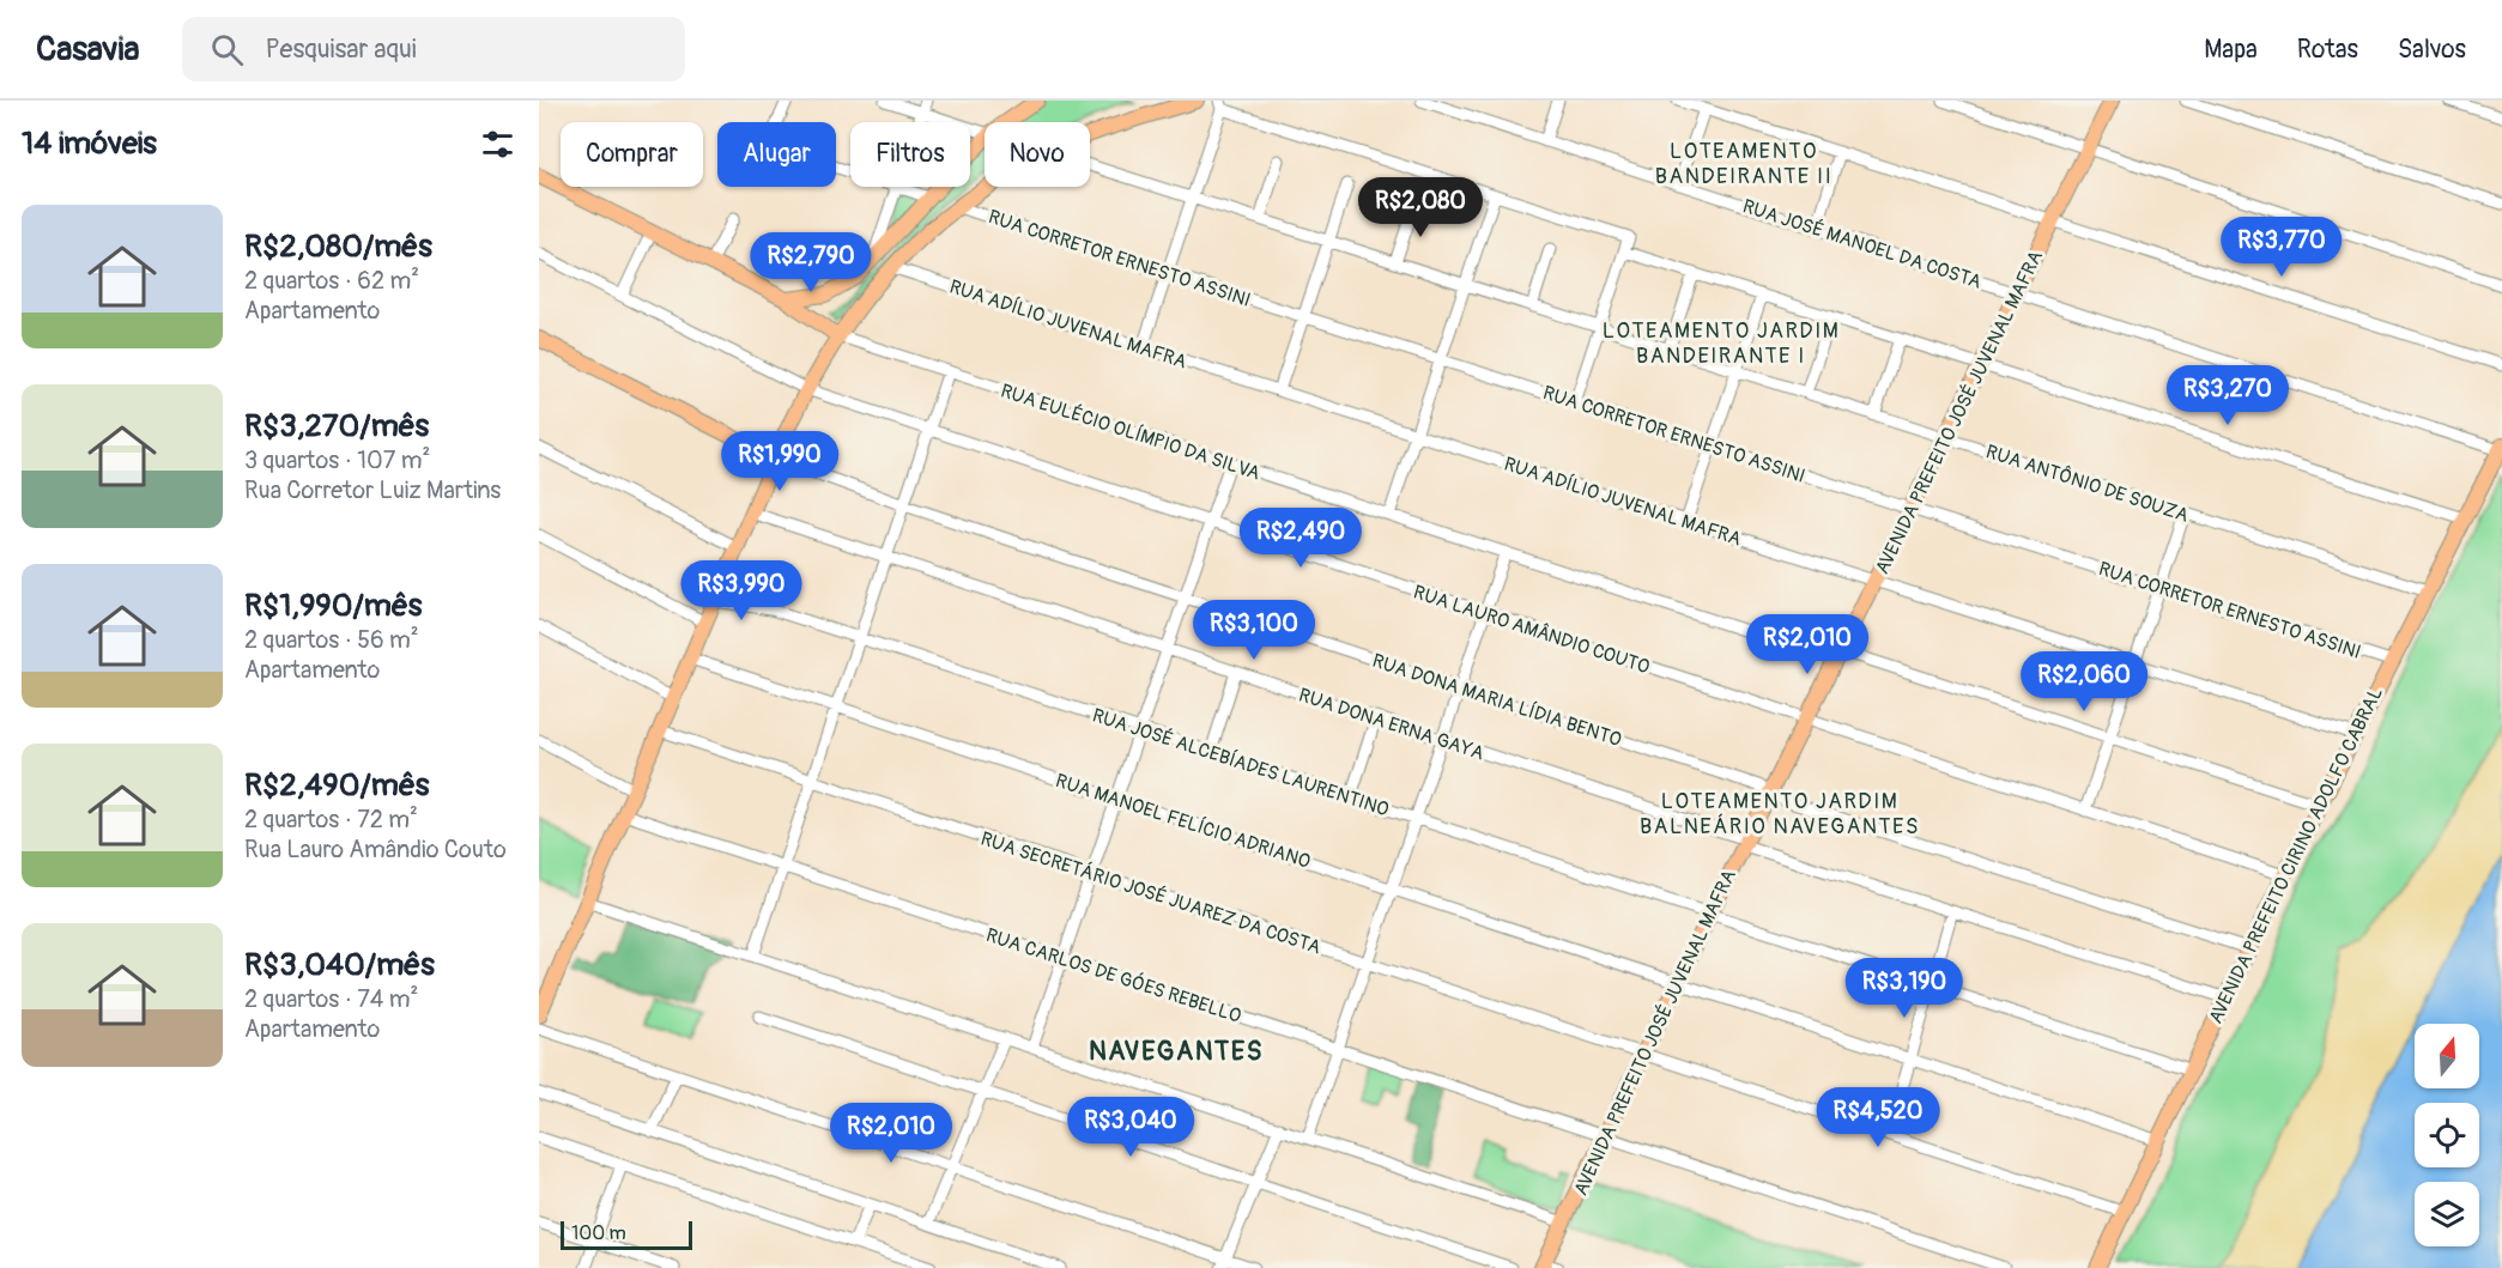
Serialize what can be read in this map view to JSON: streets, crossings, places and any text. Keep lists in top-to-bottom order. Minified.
{"streets":{"main road":["AVENIDA PREFEITO JOSÉ JUVENAL MAFRA","AVENIDA PREFEITO CIRINO ADOLFO CABRAL"],"street":["RUA JOSÉ MANOEL DA COSTA","RUA CORRETOR ERNESTO ASSINI","RUA ADÍLIO JUVENAL MAFRA","RUA EULÉCIO OLÍMPIO DA SILVA","RUA ANTÔNIO DE SOUZA","RUA LAURO AMÂNDIO COUTO","RUA DONA MARIA LÍDIA BENTO","RUA DONA ERNA GAYA","RUA JOSÉ ALCEBÍADES LAURENTINO","RUA MANOEL FELÍCIO ADRIANO","RUA SECRETÁRIO JOSÉ JUAREZ DA COSTA","RUA CARLOS DE GÓES REBELLO"]},"crossings":[["RUA JOSÉ MANOEL DA COSTA","AVENIDA PREFEITO JOSÉ JUVENAL MAFRA"],["RUA JOSÉ MANOEL DA COSTA","AVENIDA PREFEITO CIRINO ADOLFO CABRAL"],["RUA CORRETOR ERNESTO ASSINI","AVENIDA PREFEITO JOSÉ JUVENAL MAFRA"],["RUA CORRETOR ERNESTO ASSINI","AVENIDA PREFEITO CIRINO ADOLFO CABRAL"],["RUA ADÍLIO JUVENAL MAFRA","AVENIDA PREFEITO JOSÉ JUVENAL MAFRA"],["RUA ADÍLIO JUVENAL MAFRA","AVENIDA PREFEITO CIRINO ADOLFO CABRAL"],["AVENIDA PREFEITO JOSÉ JUVENAL MAFRA","RUA EULÉCIO OLÍMPIO DA SILVA"],["AVENIDA PREFEITO JOSÉ JUVENAL MAFRA","RUA ANTÔNIO DE SOUZA"],["AVENIDA PREFEITO JOSÉ JUVENAL MAFRA","RUA LAURO AMÂNDIO COUTO"],["AVENIDA PREFEITO JOSÉ JUVENAL MAFRA","RUA DONA MARIA LÍDIA BENTO"],["AVENIDA PREFEITO JOSÉ JUVENAL MAFRA","RUA DONA ERNA GAYA"],["AVENIDA PREFEITO JOSÉ JUVENAL MAFRA","RUA JOSÉ ALCEBÍADES LAURENTINO"],["AVENIDA PREFEITO JOSÉ JUVENAL MAFRA","RUA MANOEL FELÍCIO ADRIANO"],["AVENIDA PREFEITO JOSÉ JUVENAL MAFRA","RUA SECRETÁRIO JOSÉ JUAREZ DA COSTA"],["AVENIDA PREFEITO JOSÉ JUVENAL MAFRA","RUA CARLOS DE GÓES REBELLO"],["RUA EULÉCIO OLÍMPIO DA SILVA","AVENIDA PREFEITO CIRINO ADOLFO CABRAL"],["RUA ANTÔNIO DE SOUZA","AVENIDA PREFEITO CIRINO ADOLFO CABRAL"],["RUA LAURO AMÂNDIO COUTO","AVENIDA PREFEITO CIRINO ADOLFO CABRAL"],["RUA DONA MARIA LÍDIA BENTO","AVENIDA PREFEITO CIRINO ADOLFO CABRAL"],["RUA DONA ERNA GAYA","AVENIDA PREFEITO CIRINO ADOLFO CABRAL"],["RUA JOSÉ ALCEBÍADES LAURENTINO","AVENIDA PREFEITO CIRINO ADOLFO CABRAL"],["RUA MANOEL FELÍCIO ADRIANO","AVENIDA PREFEITO CIRINO ADOLFO CABRAL"],["AVENIDA PREFEITO CIRINO ADOLFO CABRAL","RUA SECRETÁRIO JOSÉ JUAREZ DA COSTA"]],"districts":["LOTEAMENTO BANDEIRANTE II","LOTEAMENTO JARDIM BANDEIRANTE I","LOTEAMENTO JARDIM BALNEÁRIO NAVEGANTES","NAVEGANTES"],"scale_bar":"100 m","north":"top","page":{"header":"Casavia","search":"Pesquisar aqui","nav":["Mapa","Rotas","Salvos"],"heading":"14 imóveis","chip":["Comprar","Alugar","Filtros","Novo"],"price":["R$2,080","R$3,770","R$2,790","R$3,270","R$1,990","R$2,490","R$3,990","R$3,100","R$2,010","R$2,060","R$3,190","R$4,520","R$3,040","R$2,010"],"list":[{"name":"R$2,080/mês","note":"2 quartos · 62 m² · Apartamento"},{"name":"R$3,270/mês","note":"3 quartos · 107 m² · Rua Corretor Luiz Martins"},{"name":"R$1,990/mês","note":"2 quartos · 56 m² · Apartamento"},{"name":"R$2,490/mês","note":"2 quartos · 72 m² · Rua Lauro Amândio Couto"},{"name":"R$3,040/mês","note":"2 quartos · 74 m² · Apartamento"}],"scale":"100 m"}}
